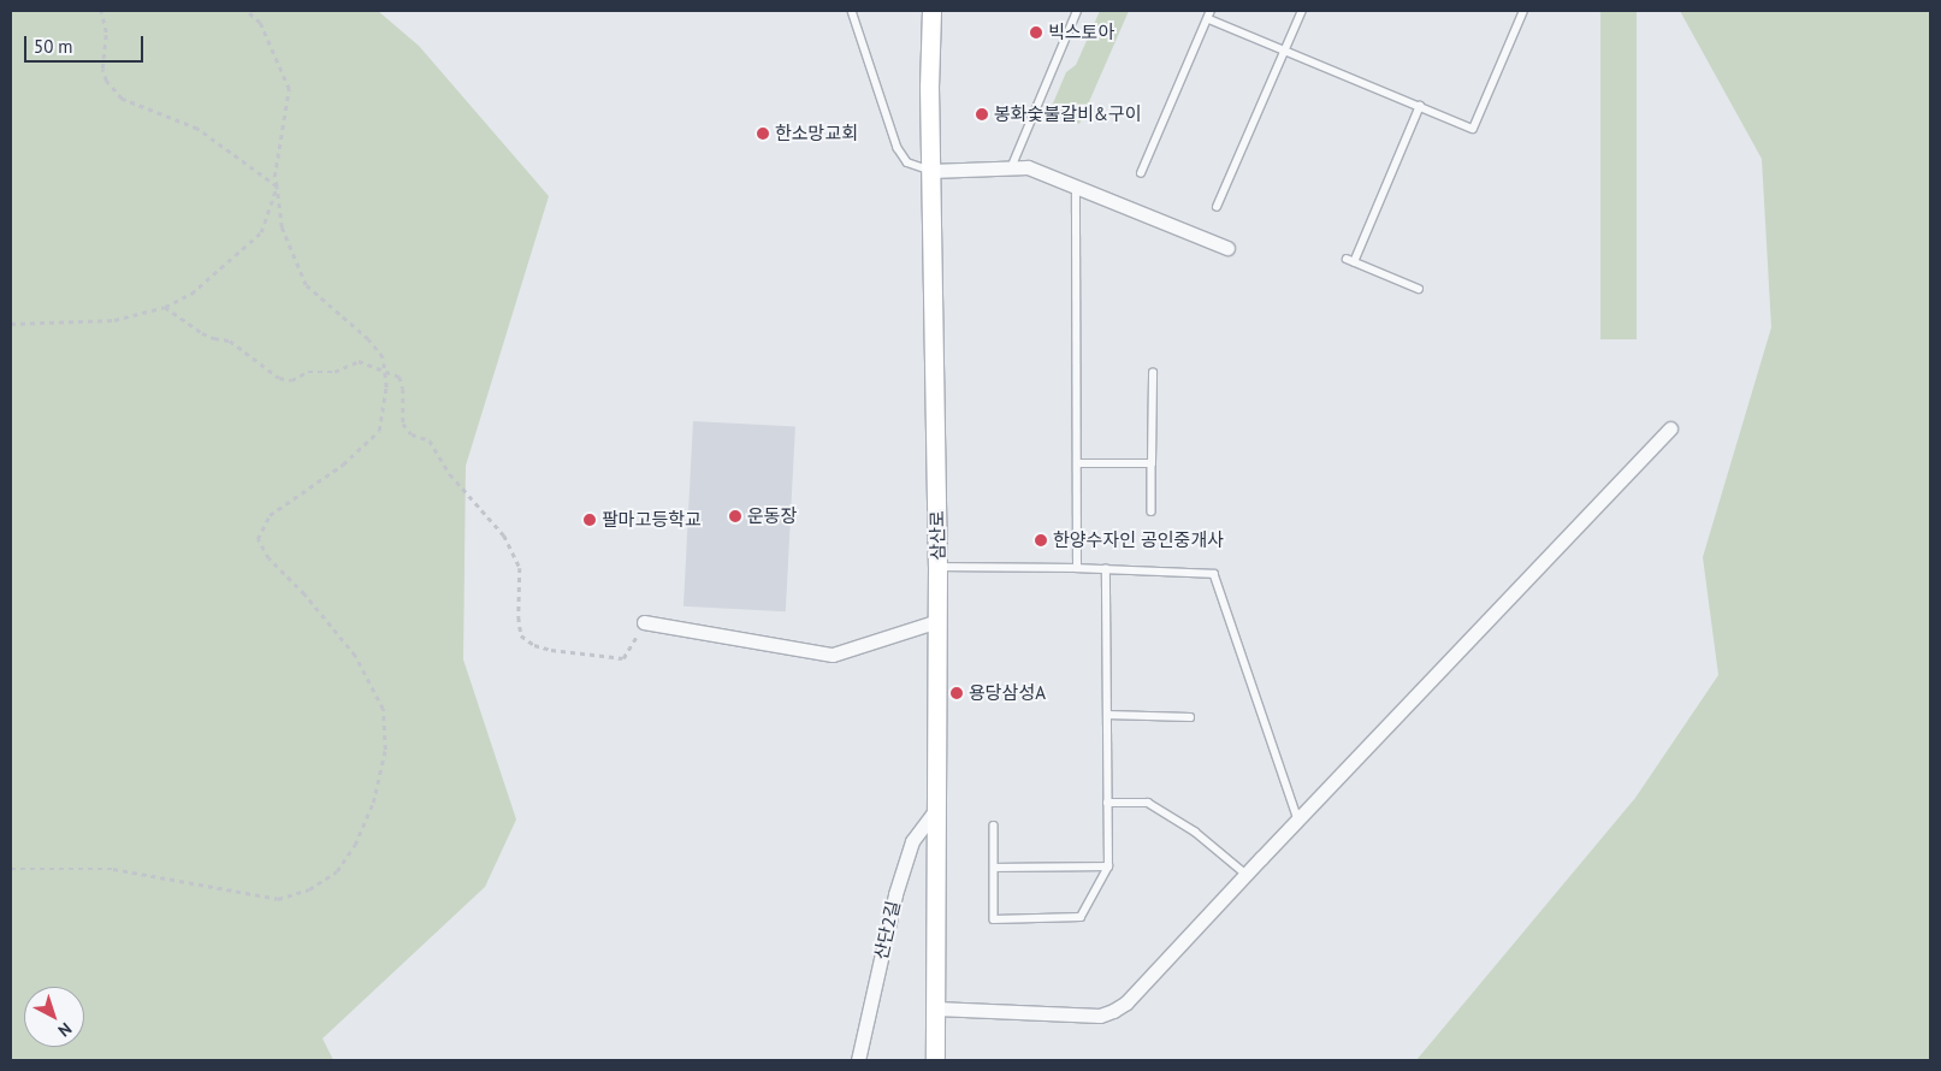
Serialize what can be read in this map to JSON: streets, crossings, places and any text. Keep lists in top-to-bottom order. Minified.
{"streets":{"main road":["삼산로"],"street":["산단2길"]},"crossings":[["삼산로","산단2길"]],"places":["빅스토아","봉화숯불갈비&구이","한소망교회","운동장","팔마고등학교","한양수자인 공인중개사","용당삼성A"],"scale_bar":"50 m","north":"bottom right"}
